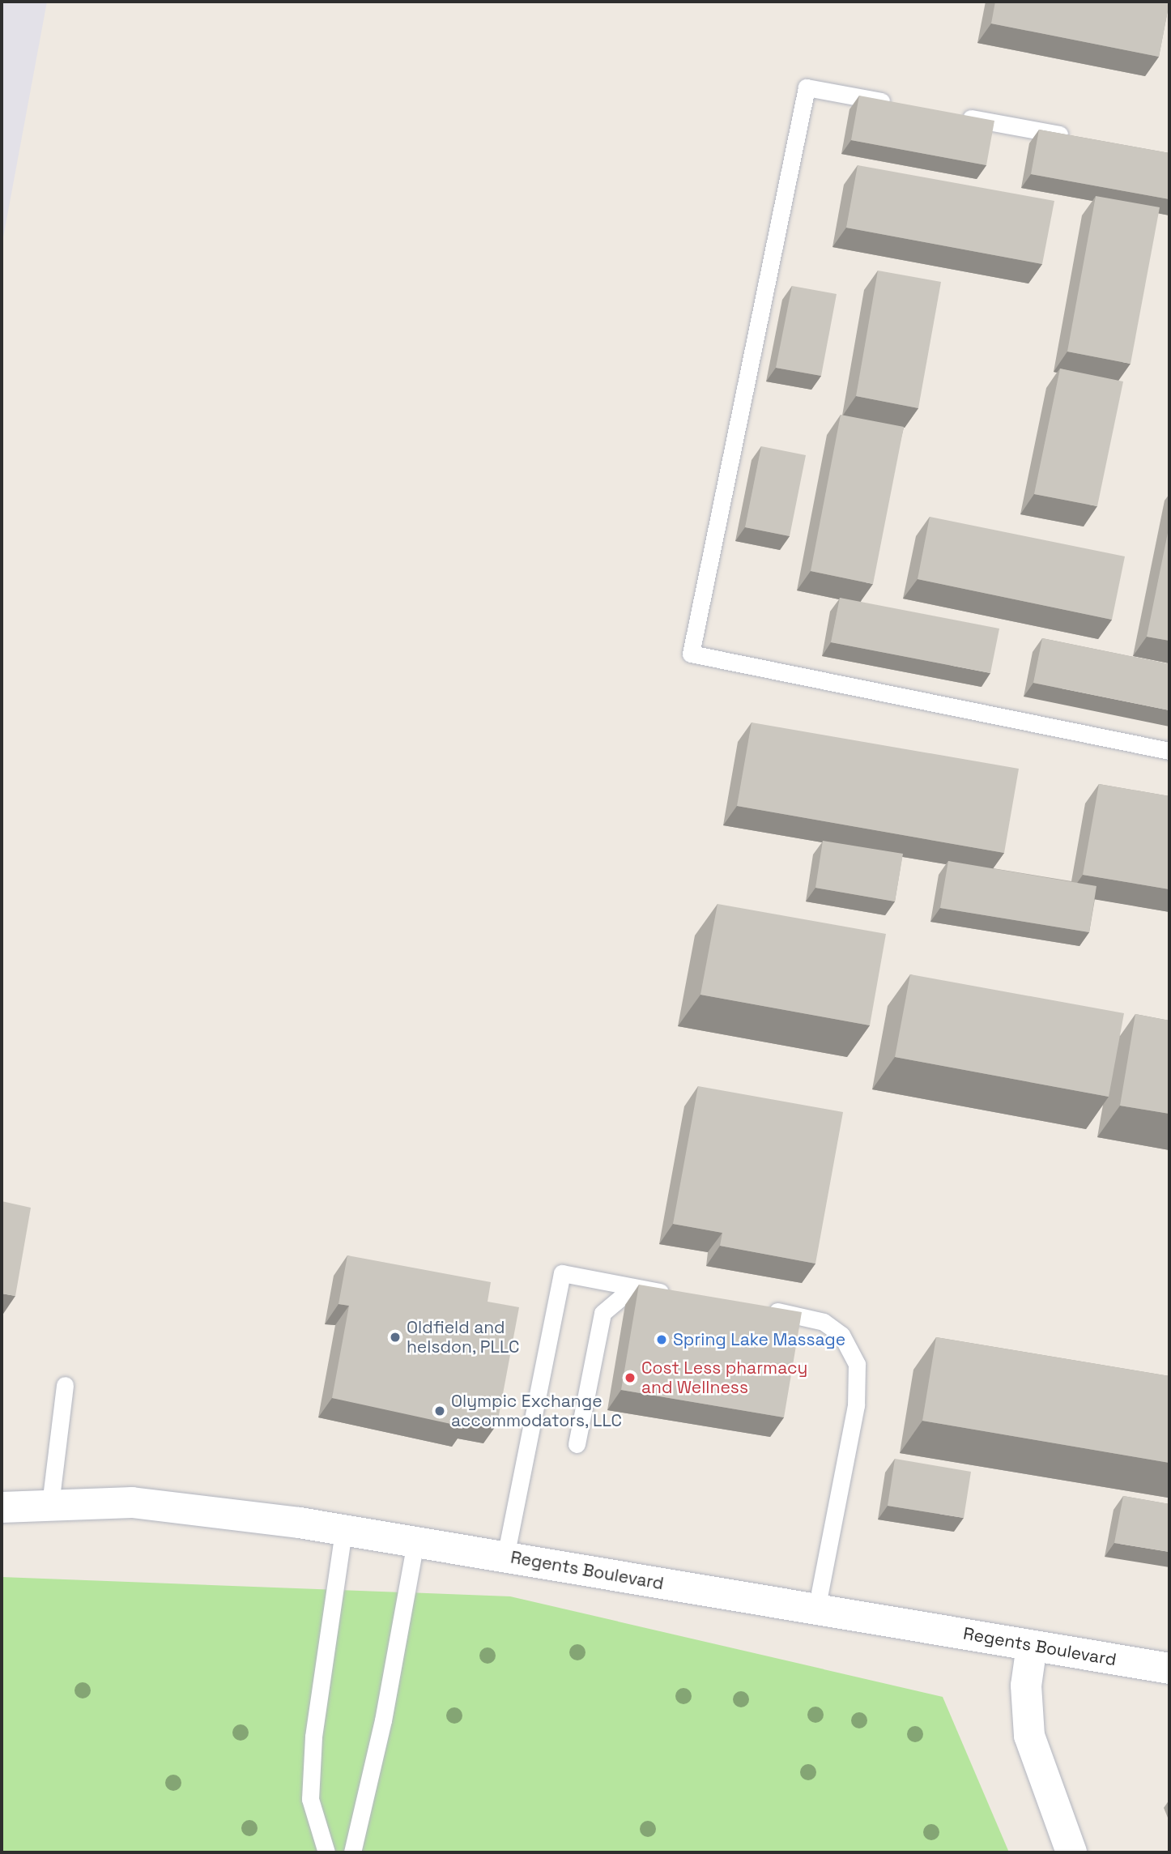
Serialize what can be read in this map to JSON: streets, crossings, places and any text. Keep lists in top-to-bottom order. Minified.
{"streets":{"main road":["Regents Boulevard"]},"places":["Oldfield and helsdon, PLLC","Spring Lake Massage","Cost Less pharmacy and Wellness","Olympic Exchange accommodators, LLC"]}
